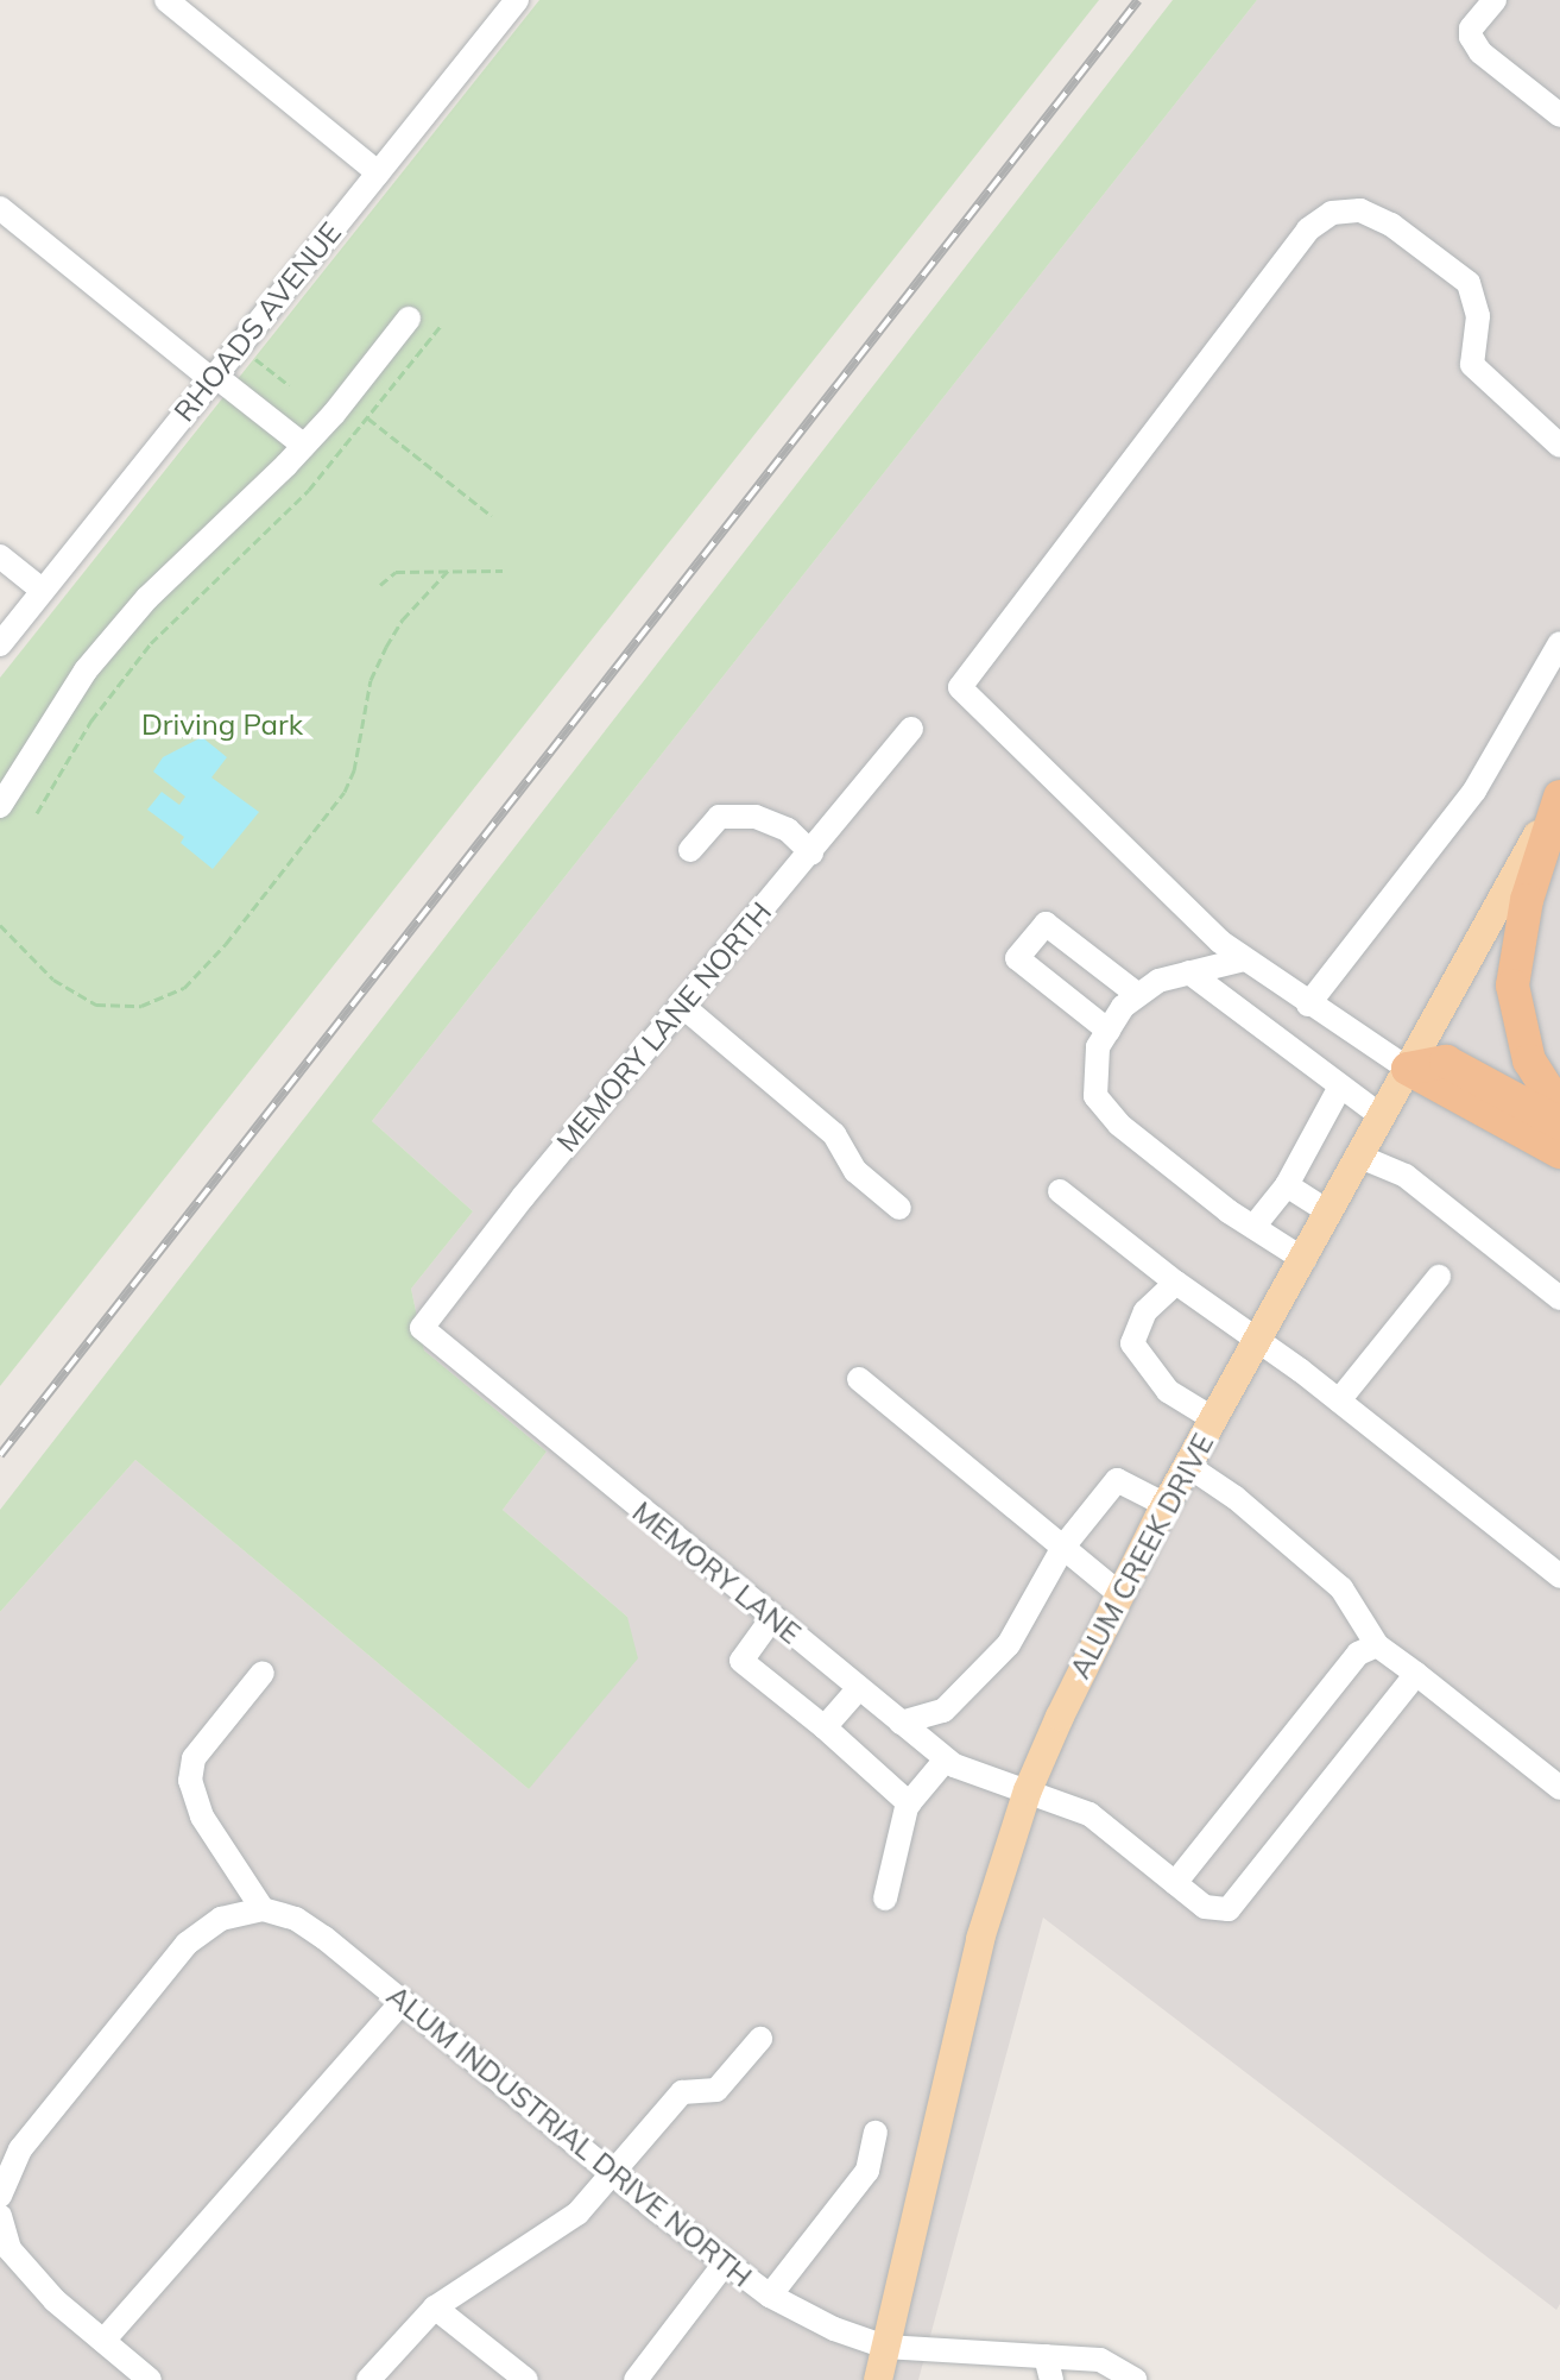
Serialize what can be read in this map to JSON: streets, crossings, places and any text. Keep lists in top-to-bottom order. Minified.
{"streets":{"main road":["ALUM CREEK DRIVE"],"street":["RHOADS AVENUE","MEMORY LANE NORTH","MEMORY LANE","ALUM INDUSTRIAL DRIVE NORTH"]},"crossings":[["MEMORY LANE NORTH","MEMORY LANE"],["ALUM CREEK DRIVE","MEMORY LANE"],["ALUM CREEK DRIVE","ALUM INDUSTRIAL DRIVE NORTH"]],"parks":["Driving Park"]}
